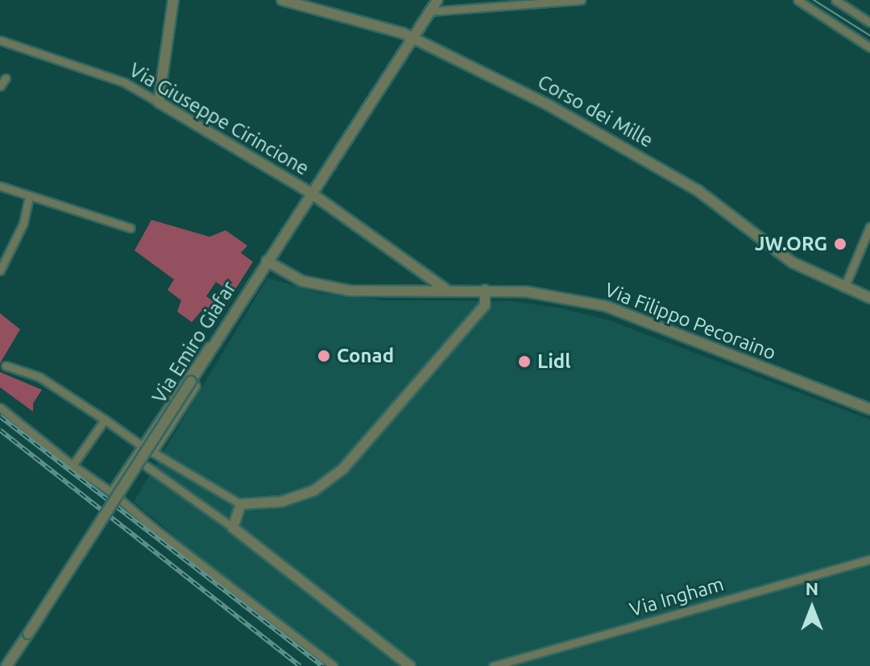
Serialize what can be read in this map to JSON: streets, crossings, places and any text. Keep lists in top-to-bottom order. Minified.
{"streets":{"street":["Corso dei Mille","Via Giuseppe Cirincione","Via Filippo Pecoraino","Via Emiro Giafar","Via Ingham"]},"crossings":[["Corso dei Mille","Via Emiro Giafar"],["Via Giuseppe Cirincione","Via Filippo Pecoraino"],["Via Giuseppe Cirincione","Via Emiro Giafar"],["Via Filippo Pecoraino","Via Emiro Giafar"]],"places":["JW.ORG","Conad","Lidl"],"north":"top"}
